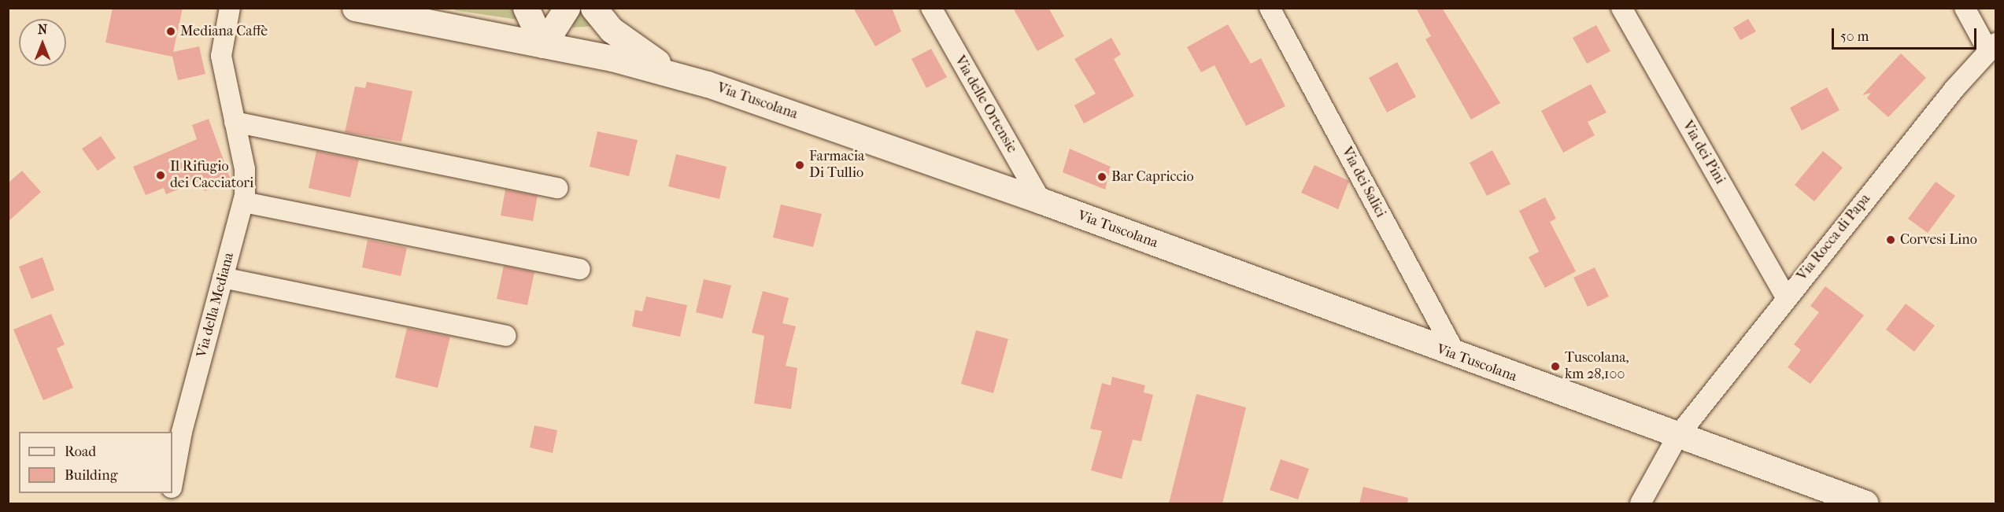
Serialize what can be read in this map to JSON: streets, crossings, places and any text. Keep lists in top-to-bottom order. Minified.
{"streets":{"main road":["Via Tuscolana"],"street":["Via delle Ortensie","Via dei Pini","Via dei Salici","Via Rocca di Papa","Via della Mediana"]},"crossings":[["Via Tuscolana","Via delle Ortensie"],["Via Tuscolana","Via dei Salici"],["Via Tuscolana","Via Rocca di Papa"],["Via dei Pini","Via Rocca di Papa"]],"places":["Mediana Caffè","Farmacia Di Tullio","Il Rifugio dei Cacciatori","Bar Capriccio","Corvesi Lino","Tuscolana, km 28,100"],"legend":["Road","Building"],"scale_bar":"50 m","north":"top"}
